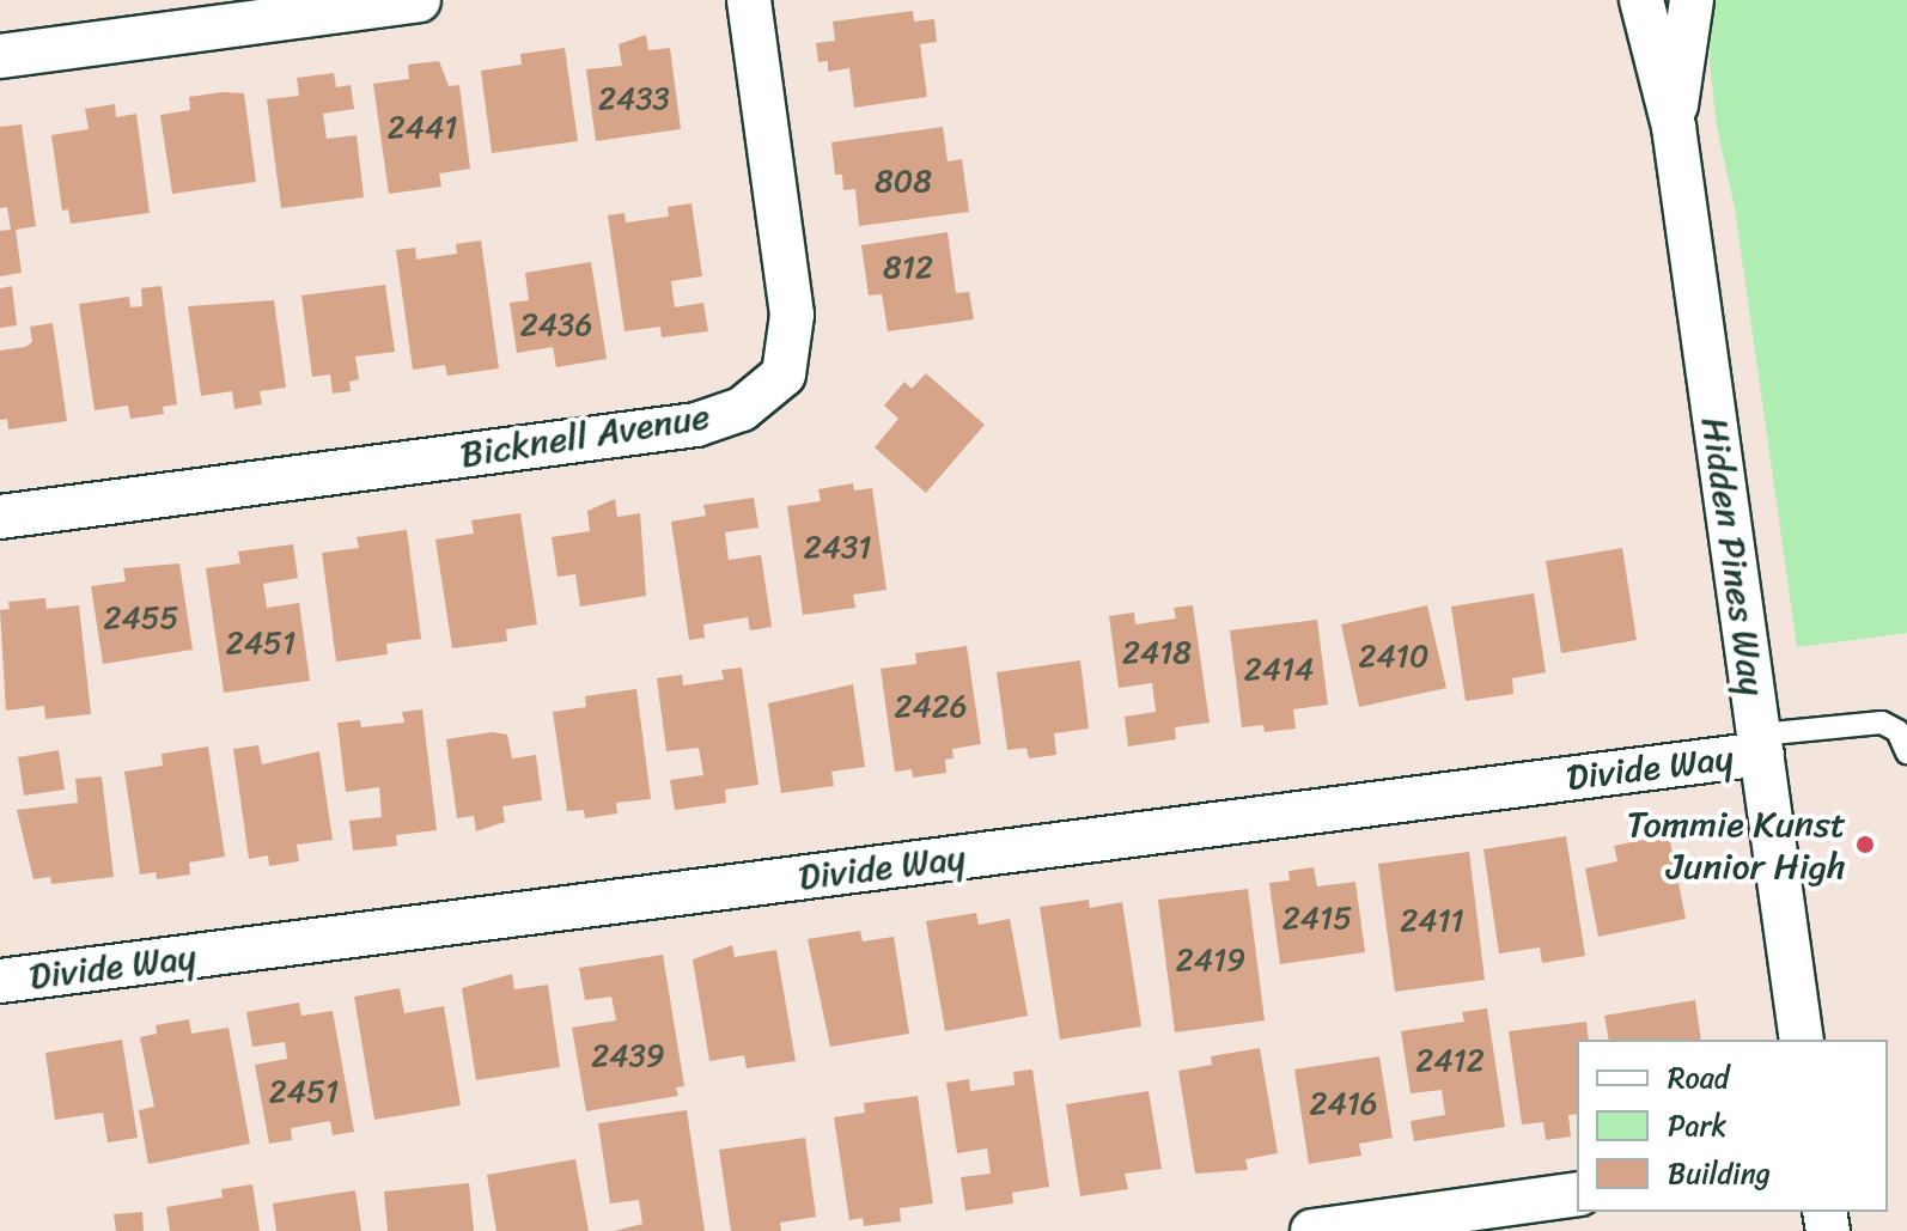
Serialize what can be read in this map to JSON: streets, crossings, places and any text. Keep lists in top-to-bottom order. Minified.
{"streets":{"street":["Bicknell Avenue","Hidden Pines Way","Divide Way"]},"crossings":[["Hidden Pines Way","Divide Way"]],"places":["Tommie Kunst Junior High"],"house_numbers":["2433","2441","808","812","2436","2431","2455","2451","2418","2410","2414","2426","2415","2411","2419","2439","2412","2451","2416"],"legend":["Road","Park","Building"]}
